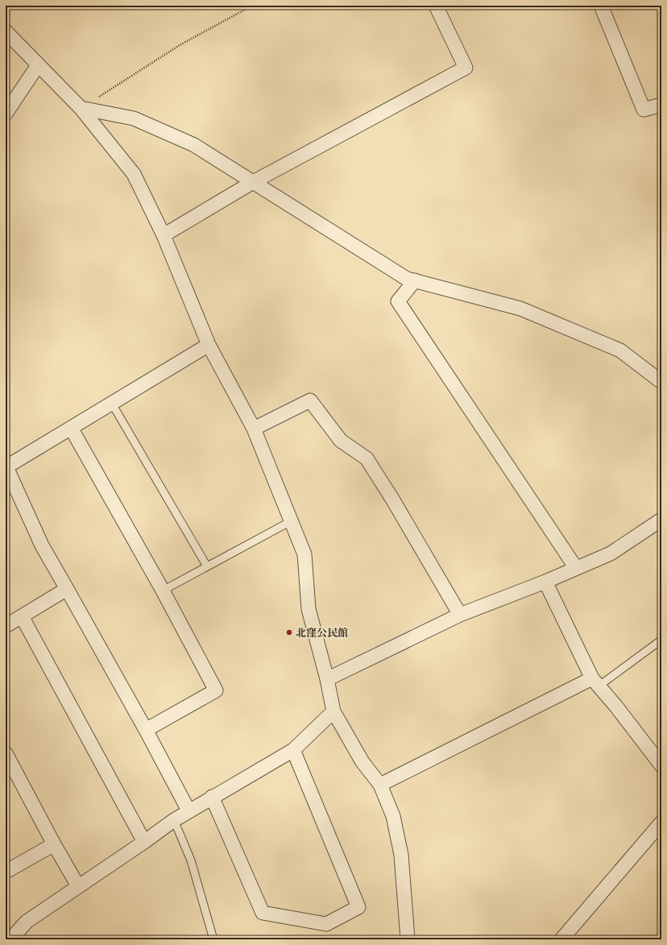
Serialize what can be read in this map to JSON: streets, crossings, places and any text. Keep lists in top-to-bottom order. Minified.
{"places":["北窪公民館"]}
